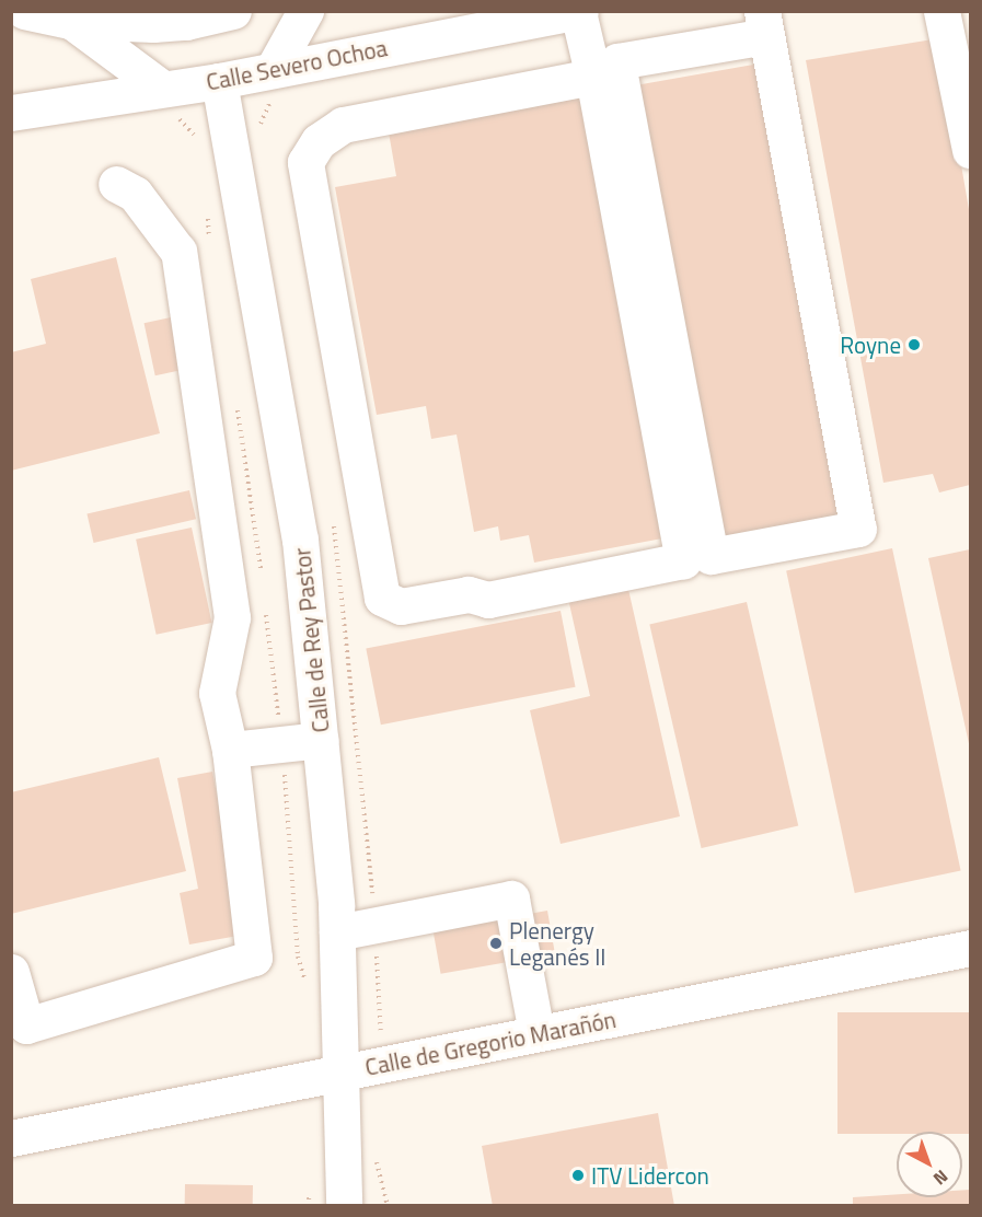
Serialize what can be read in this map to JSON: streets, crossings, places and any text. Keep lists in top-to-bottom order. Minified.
{"streets":{"street":["Calle Severo Ochoa","Calle de Rey Pastor","Calle de Gregorio Marañón"]},"crossings":[["Calle Severo Ochoa","Calle de Rey Pastor"],["Calle de Rey Pastor","Calle de Gregorio Marañón"]],"places":["Royne","Plenergy Leganés II","ITV Lidercon"],"north":"bottom right"}
